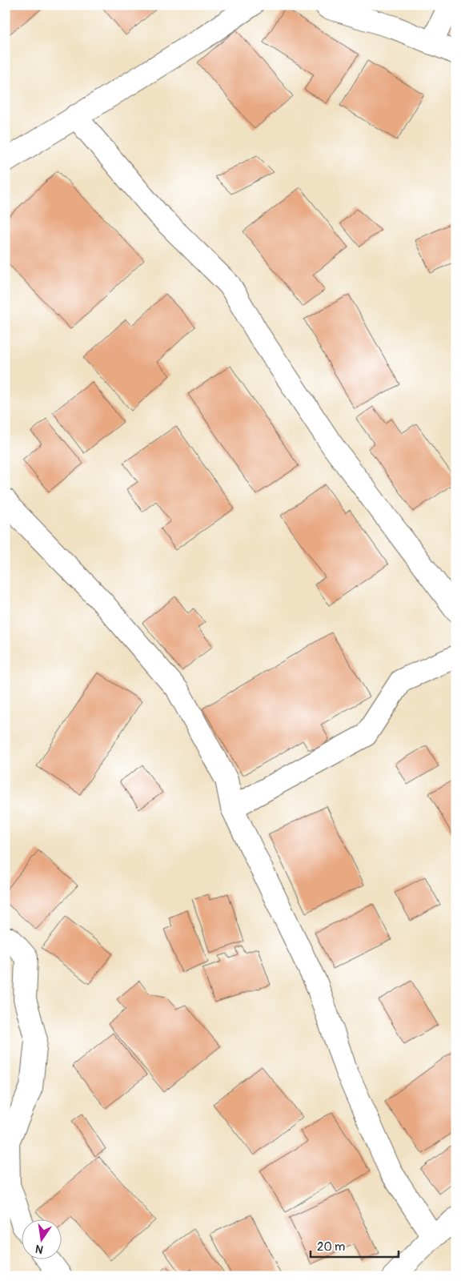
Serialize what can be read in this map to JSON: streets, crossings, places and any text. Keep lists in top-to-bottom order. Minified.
{"scale_bar":"20 m","north":"bottom"}
